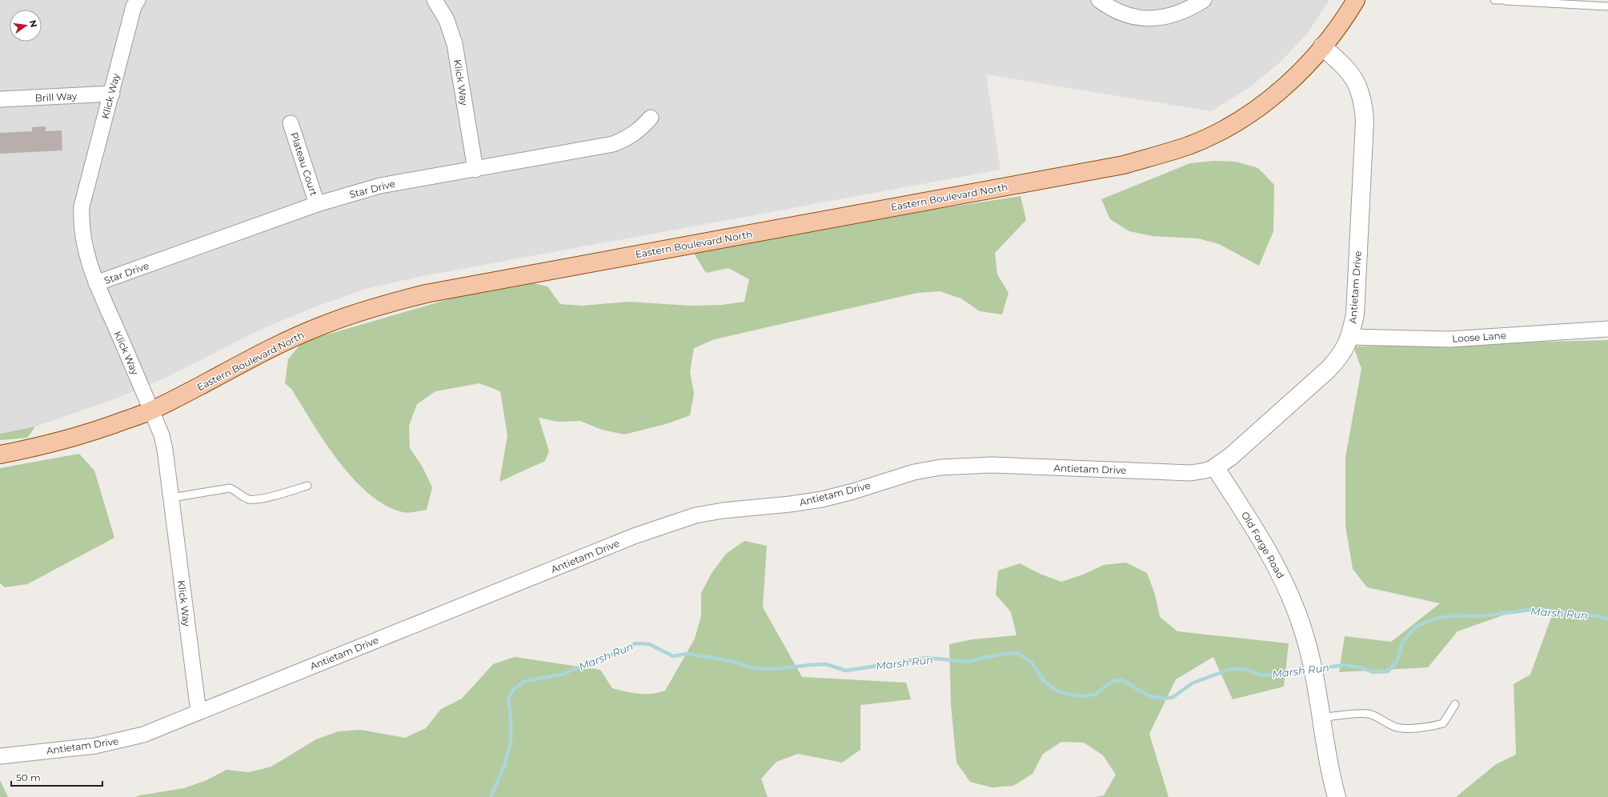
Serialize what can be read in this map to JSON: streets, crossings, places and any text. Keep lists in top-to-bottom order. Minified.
{"streets":{"main road":["Eastern Boulevard North"],"street":["Klick Way","Brill Way","Plateau Court","Star Drive","Antietam Drive","Loose Lane","Old Forge Road"]},"crossings":[["Klick Way","Brill Way"],["Klick Way","Star Drive"],["Klick Way","Eastern Boulevard North"],["Klick Way","Antietam Drive"],["Plateau Court","Star Drive"],["Eastern Boulevard North","Antietam Drive"],["Antietam Drive","Loose Lane"],["Antietam Drive","Old Forge Road"]],"water":["Marsh Run"],"scale_bar":"50 m","north":"right"}
